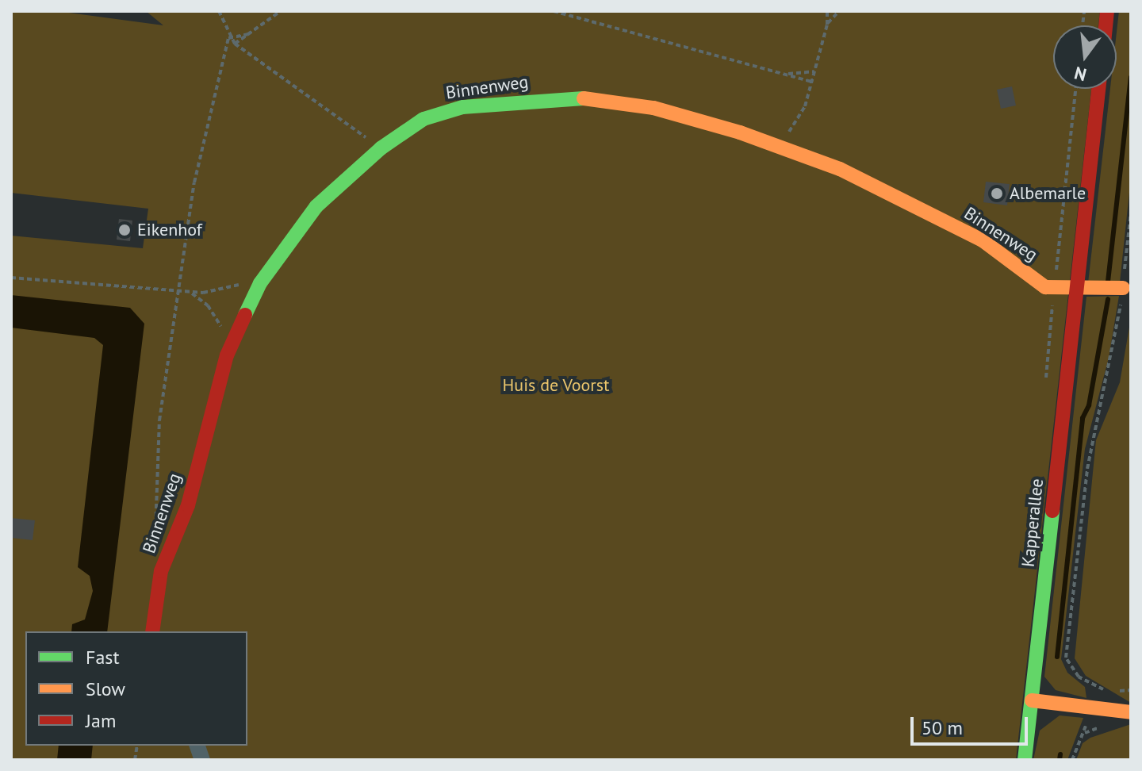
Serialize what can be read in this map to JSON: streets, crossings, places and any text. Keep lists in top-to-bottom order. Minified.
{"streets":{"street":["Binnenweg","Kapperallee"]},"crossings":[["Binnenweg","Kapperallee"]],"parks":["Huis de Voorst"],"places":["Albemarle","Eikenhof"],"legend":["Fast","Slow","Jam"],"scale_bar":"50 m","north":"bottom"}
